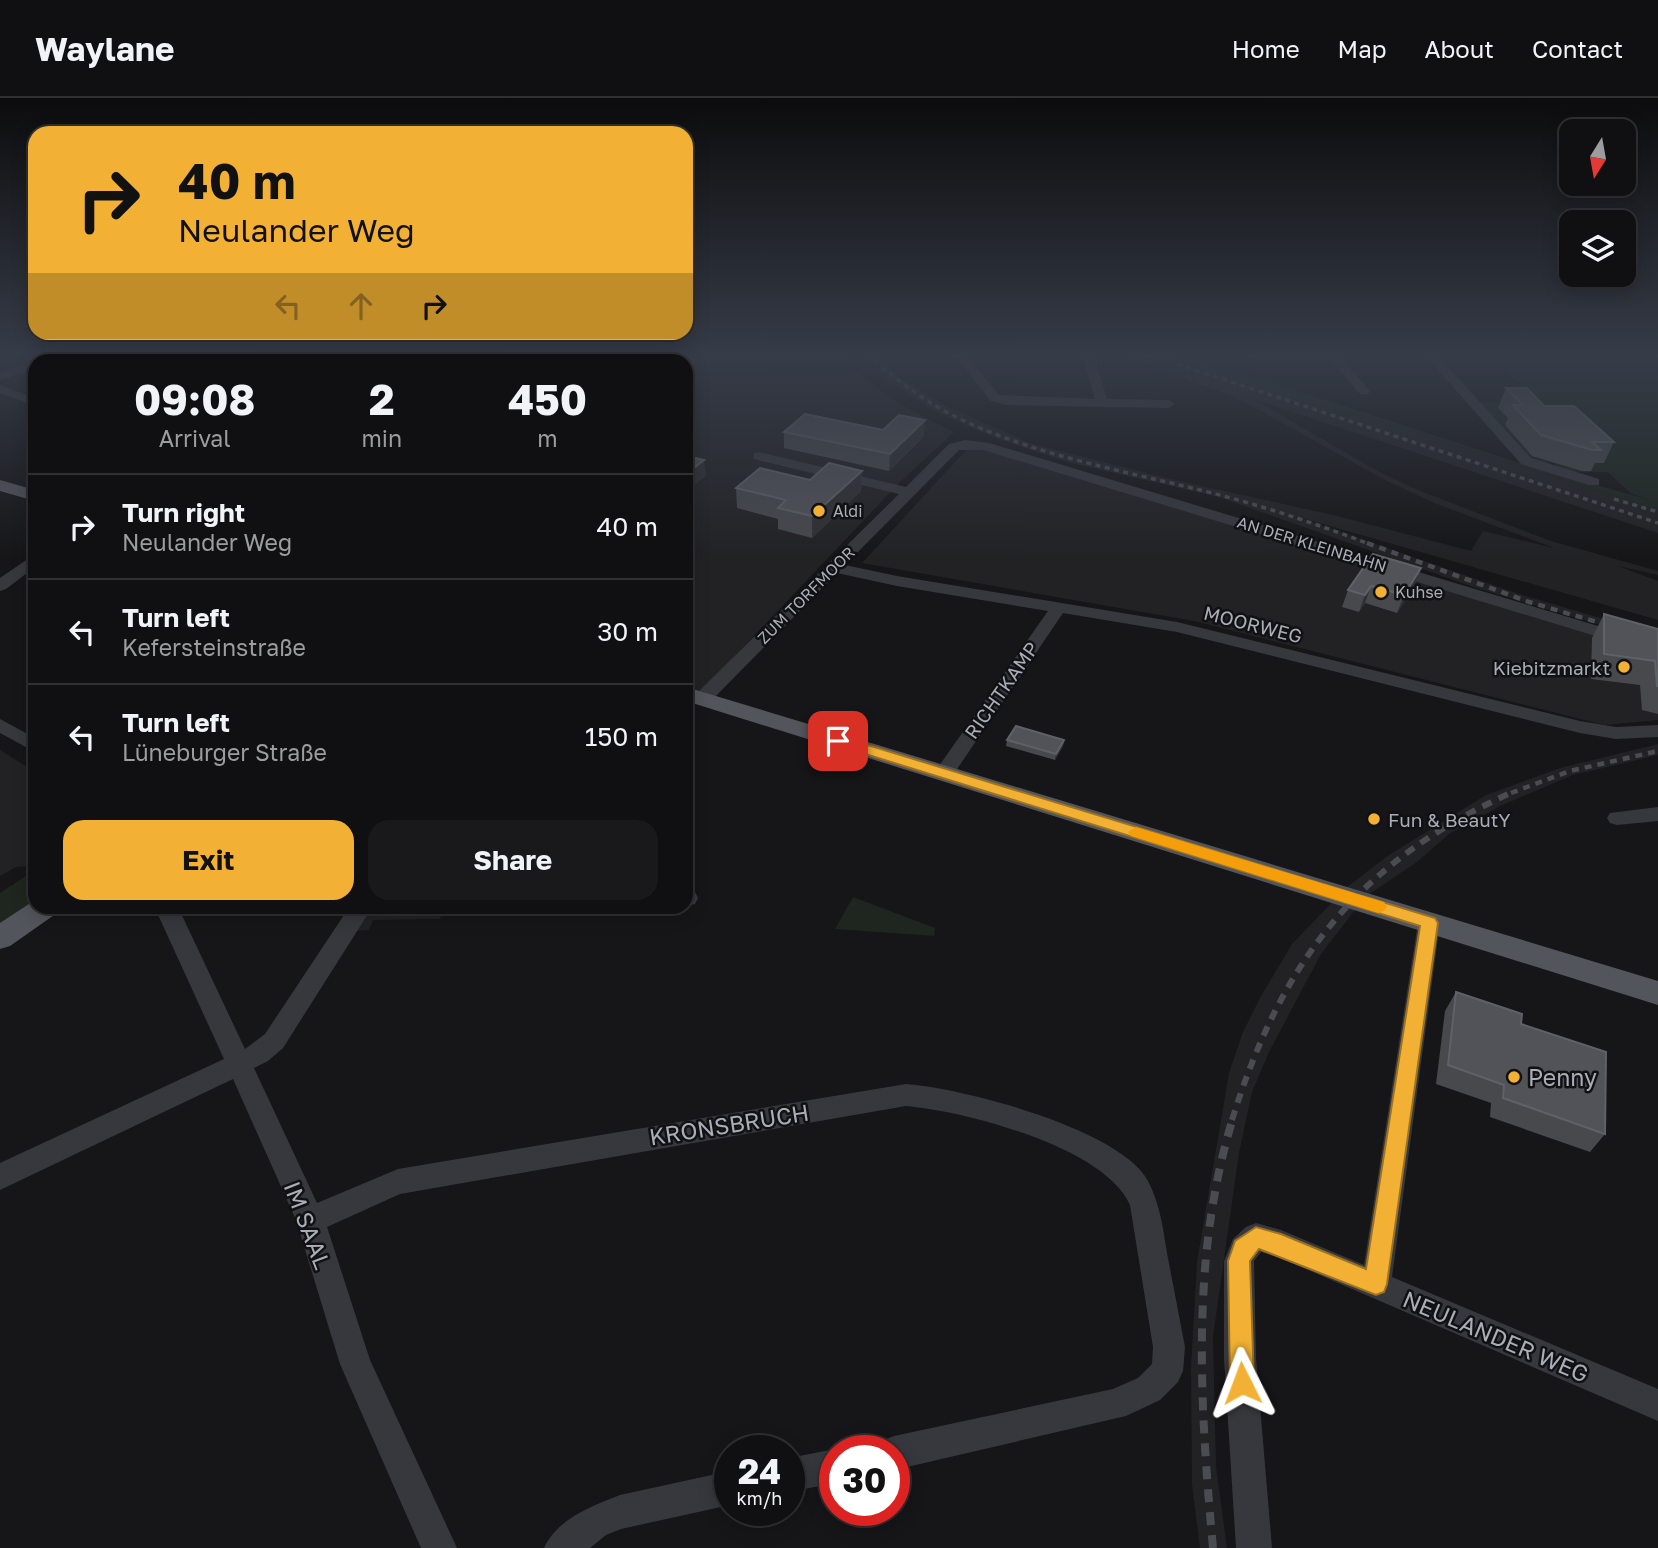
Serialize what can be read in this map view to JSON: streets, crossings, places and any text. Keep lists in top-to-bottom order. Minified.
{"streets":{"street":["AN DER KLEINBAHN","ZUM TORFMOOR","MOORWEG","RICHTKAMP","KRONSBRUCH","IM SAAL","NEULANDER WEG"]},"crossings":[["AN DER KLEINBAHN","ZUM TORFMOOR"],["ZUM TORFMOOR","MOORWEG"],["MOORWEG","RICHTKAMP"],["KRONSBRUCH","IM SAAL"]],"places":["Aldi","Kuhse","Kiebitzmarkt","Fun & BeautY","Penny"],"north":"bottom","page":{"header":"Waylane","nav":["Home","Map","About","Contact"],"turn":["40 m","Neulander Weg"],"eta":["09:08","Arrival","2","min","450","m"],"list":[{"name":"Turn right","note":"Neulander Weg","value":"40 m"},{"name":"Turn left","note":"Kefersteinstraße","value":"30 m"},{"name":"Turn left","note":"Lüneburger Straße","value":"150 m"}],"buttons":["Exit","Share"],"speed":"24 km/h","limit":"30"}}
